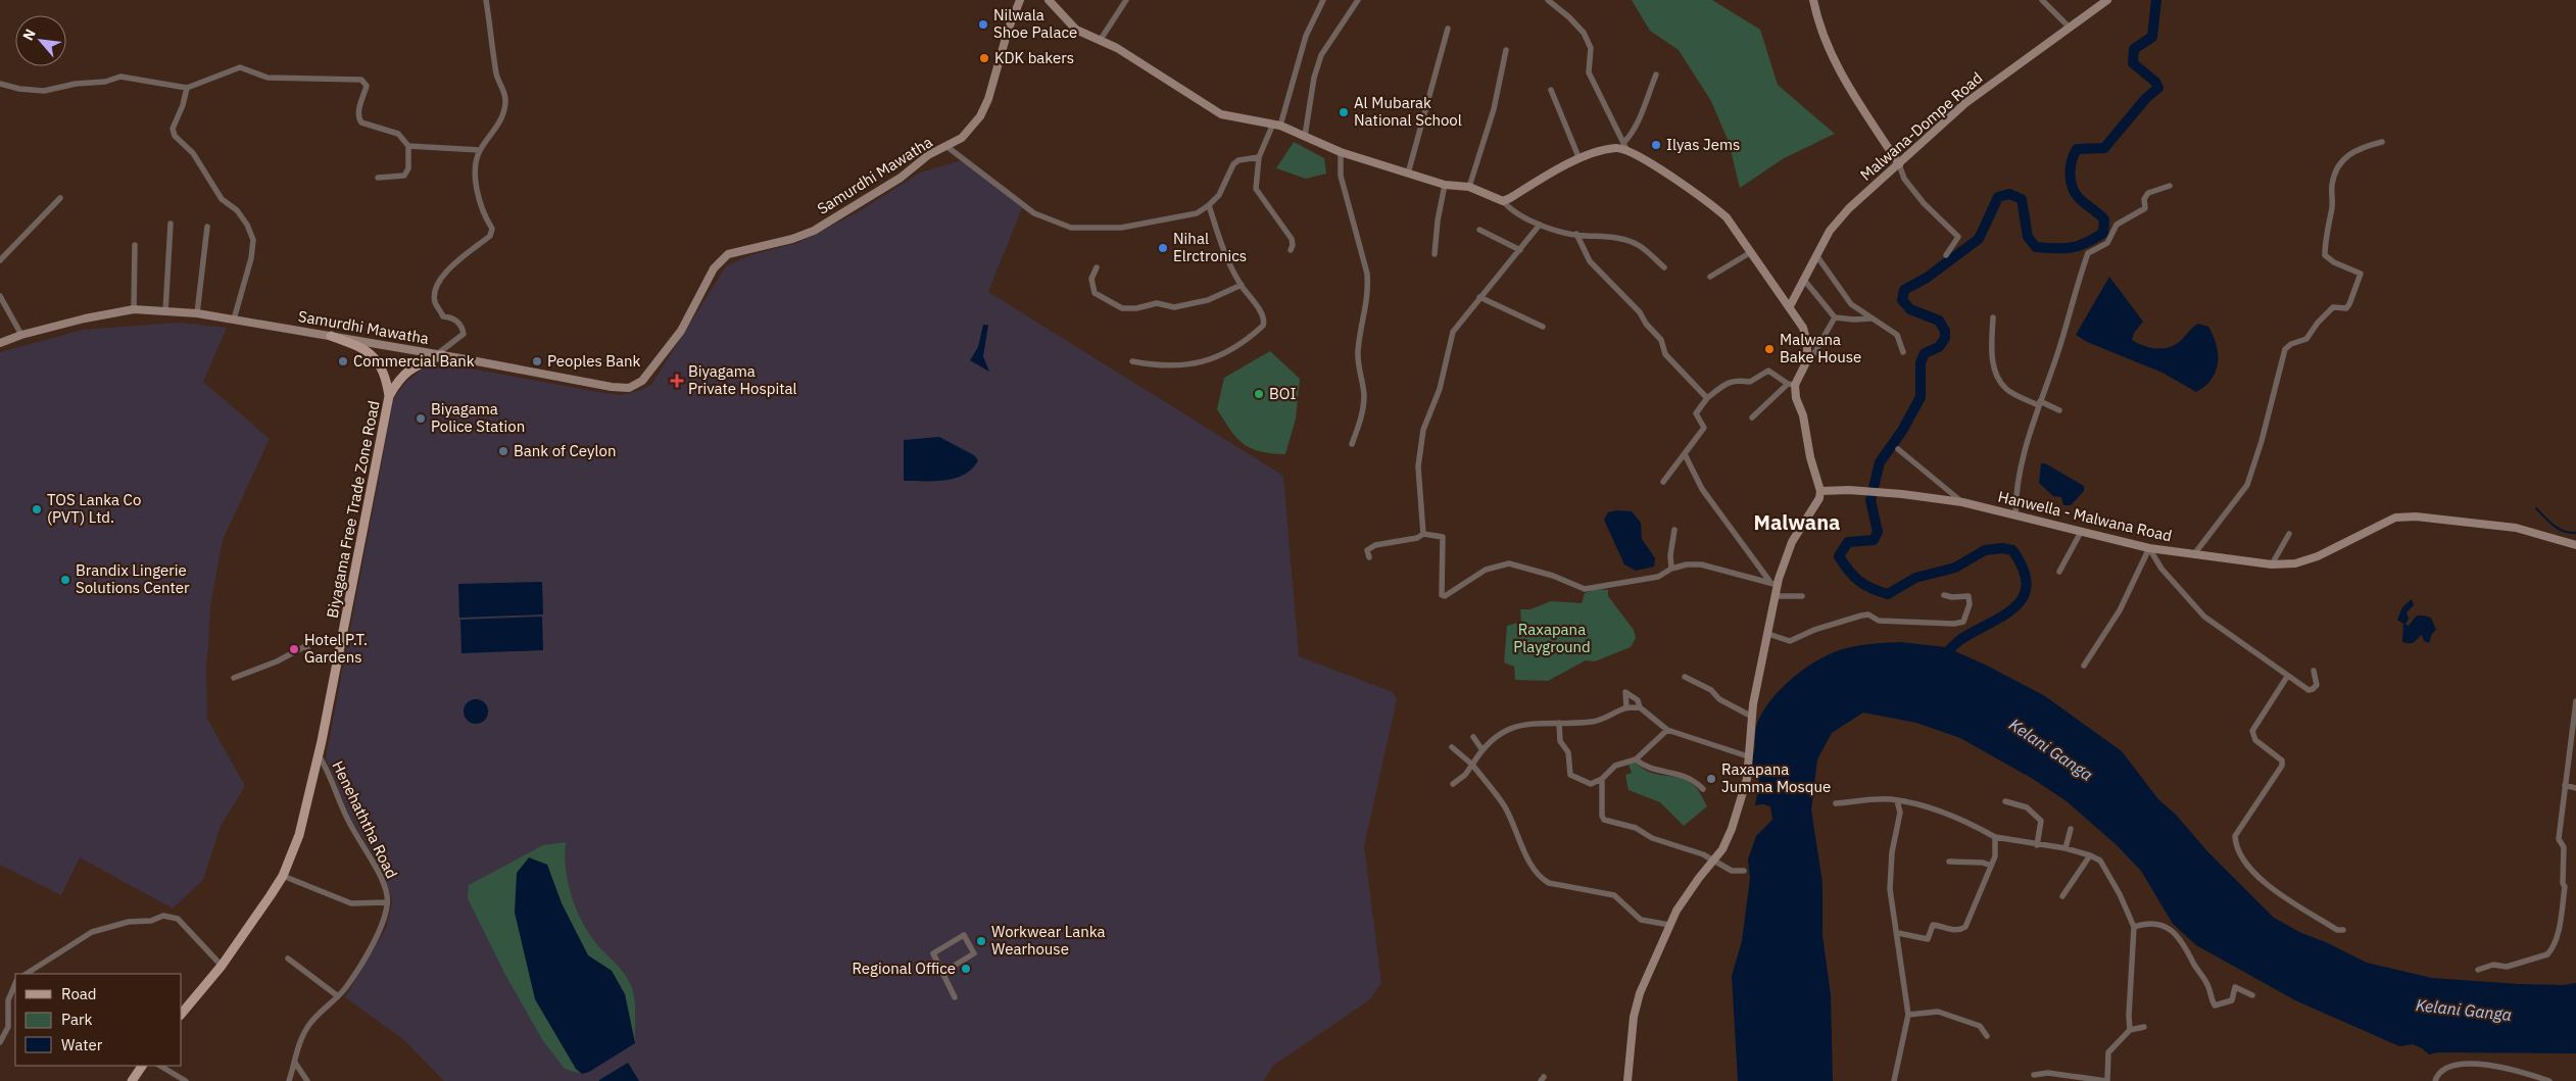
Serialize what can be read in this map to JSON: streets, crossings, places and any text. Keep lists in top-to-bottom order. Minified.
{"streets":{"main road":["Malwana-Dompe Road","Samurdhi Mawatha","Biyagama Free Trade Zone Road","Hanwella - Malwana Road"],"street":["Henehaththa Road"]},"crossings":[["Samurdhi Mawatha","Biyagama Free Trade Zone Road"],["Biyagama Free Trade Zone Road","Henehaththa Road"]],"districts":["Malwana"],"water":["Kelani Ganga"],"parks":["Raxapana Playground"],"places":{"other":["Nilwala Shoe Palace","KDK bakers","Al Mubarak National School","Ilyas Jems","Nihal Elrctronics","Malwana Bake House","Commercial Bank","Peoples Bank","BOI","Biyagama Police Station","Bank of Ceylon","TOS Lanka Co (PVT) Ltd.","Brandix Lingerie Solutions Center","Hotel P.T. Gardens","Raxapana Jumma Mosque","Workwear Lanka Wearhouse","Regional Office"],"health":["Biyagama Private Hospital"]},"legend":["Road","Park","Water"],"north":"top left"}
